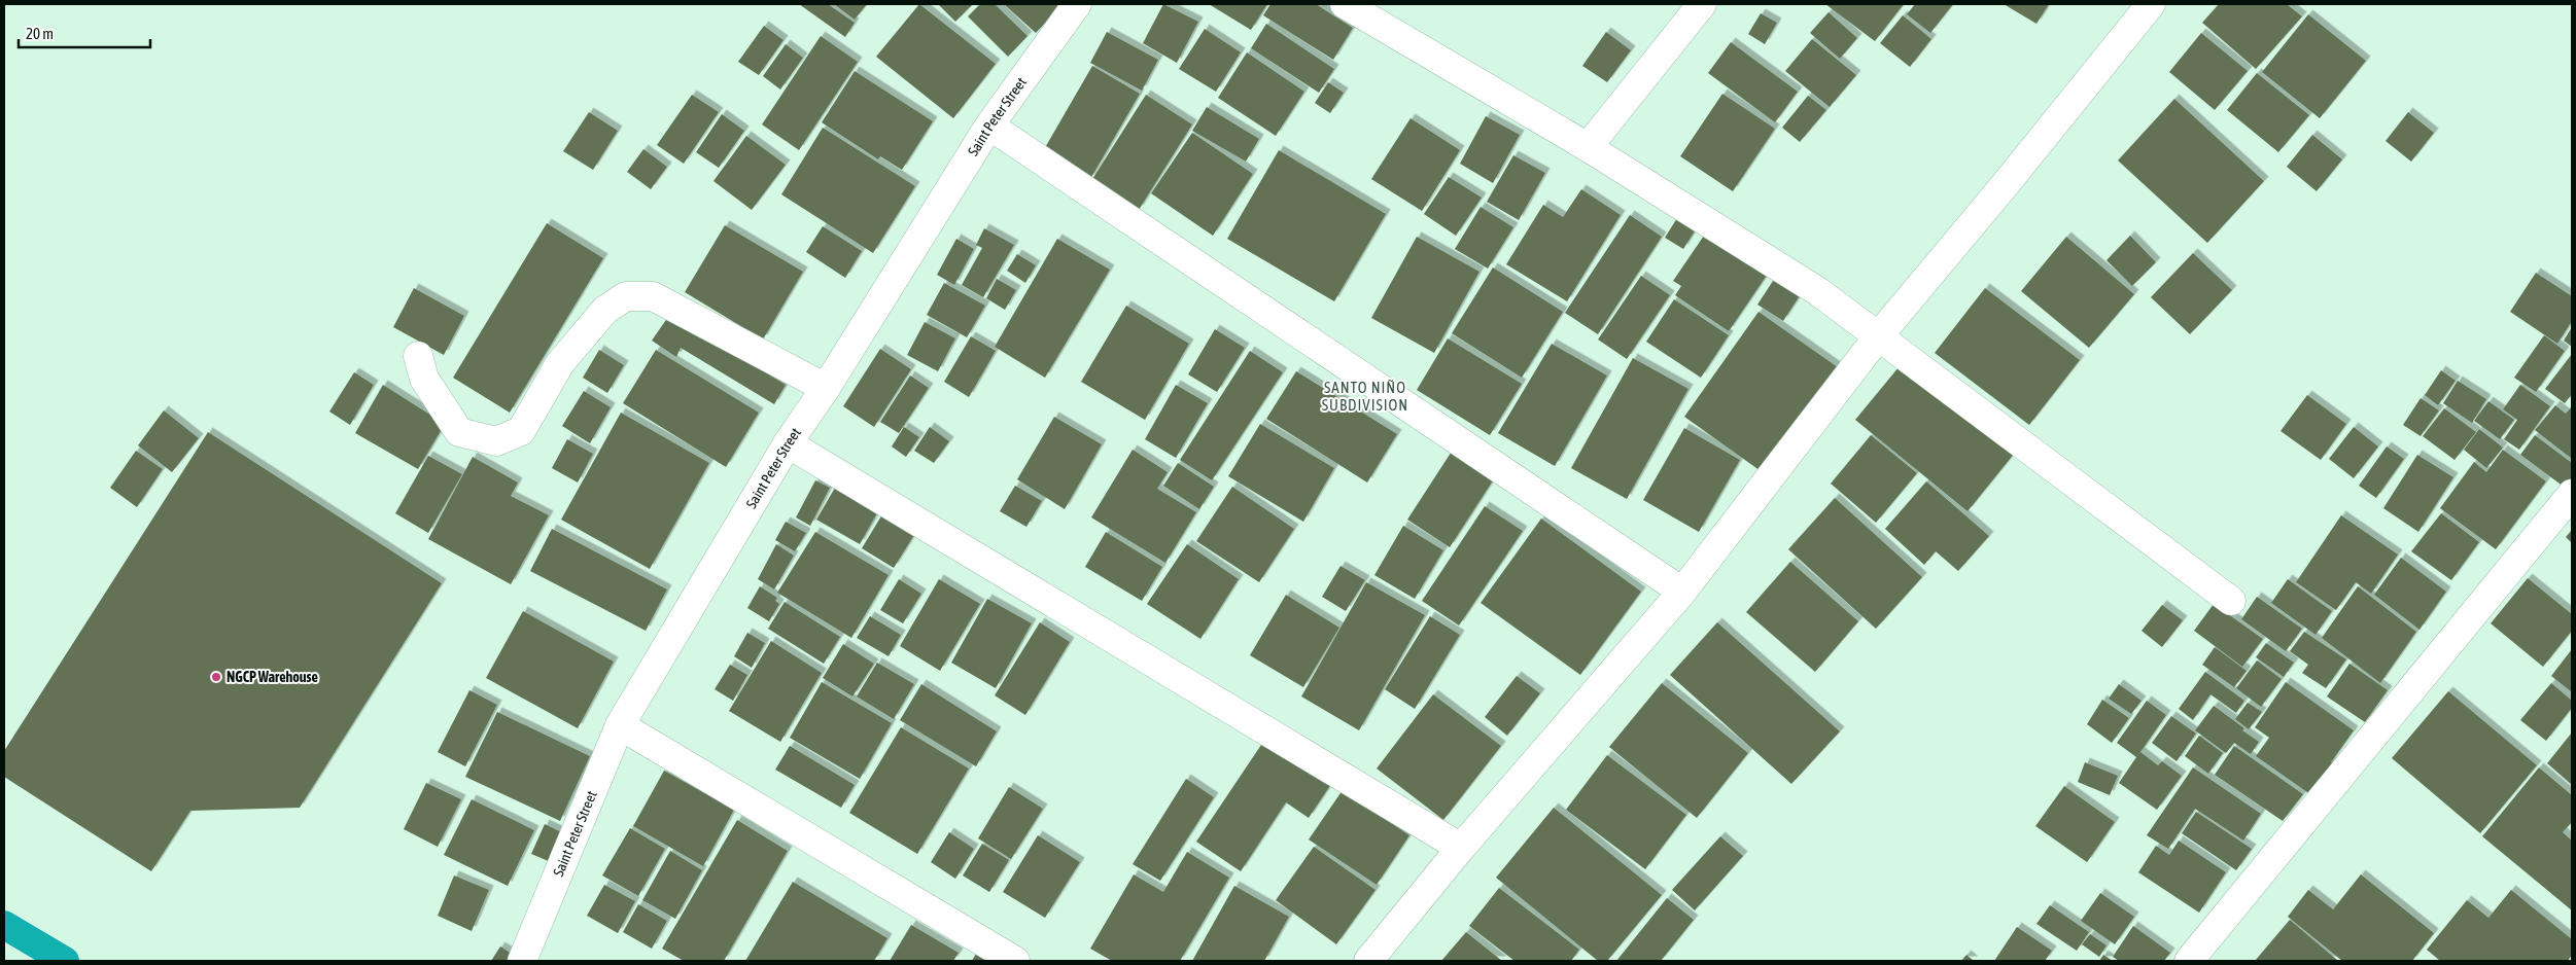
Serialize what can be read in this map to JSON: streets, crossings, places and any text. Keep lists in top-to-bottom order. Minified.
{"streets":{"street":["Saint Peter Street"]},"districts":["SANTO NIÑO SUBDIVISION"],"places":["NGCP Warehouse"],"scale_bar":"20 m"}
